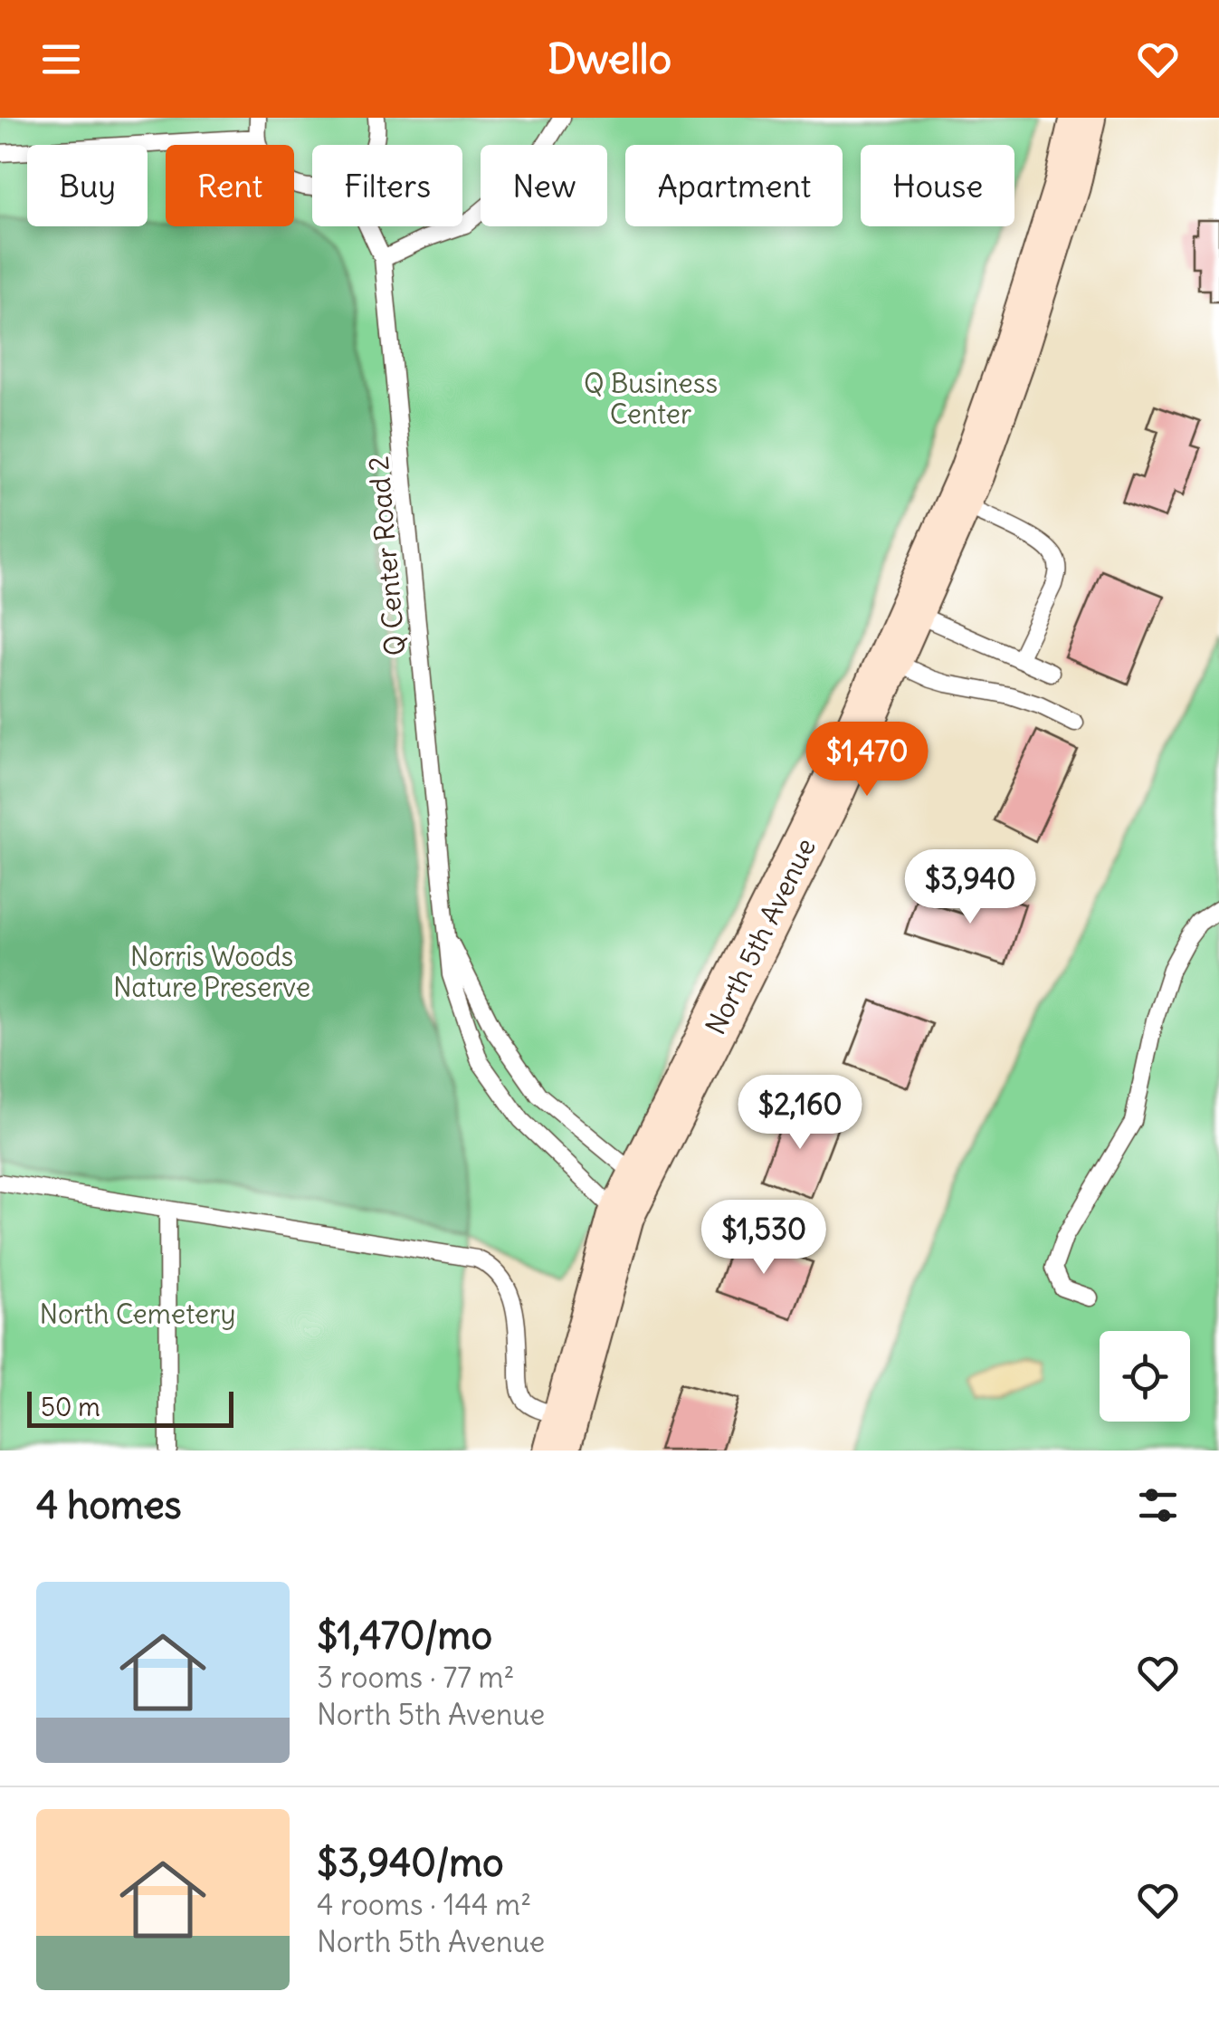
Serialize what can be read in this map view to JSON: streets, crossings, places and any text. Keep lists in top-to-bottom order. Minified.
{"streets":{"main road":["North 5th Avenue"],"lane":["Q Center Road 2"]},"crossings":[["Q Center Road 2","North 5th Avenue"]],"parks":["Q Business Center","Norris Woods Nature Preserve","North Cemetery"],"scale_bar":"50 m","page":{"header":"Dwello","chip":["Buy","Rent","Filters","New","Apartment","House"],"price":["$1,470","$3,940","$2,160","$1,530"],"scale":"50 m","heading":"4 homes","list":[{"name":"$1,470/mo","note":"3 rooms · 77 m² · North 5th Avenue"},{"name":"$3,940/mo","note":"4 rooms · 144 m² · North 5th Avenue"}]}}
